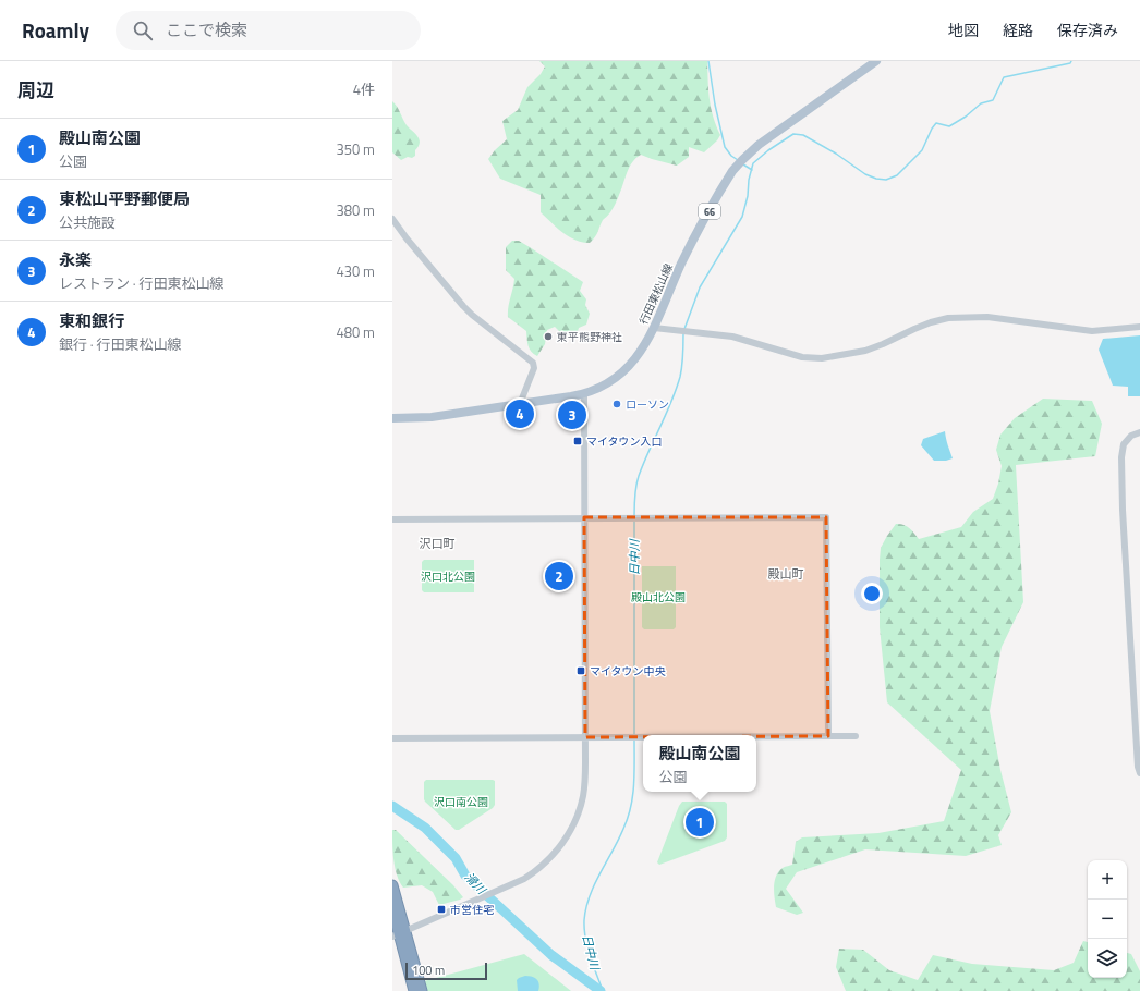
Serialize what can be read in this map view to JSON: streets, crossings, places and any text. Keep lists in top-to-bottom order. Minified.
{"streets":{"main road":["66","行田東松山線"]},"districts":["沢口町","殿山町"],"water":["日中川","滑川"],"parks":["沢口北公園","殿山北公園","沢口南公園"],"places":{"other":["東平熊野神社","ローソン"],"transit":["マイタウン入口","マイタウン中央","市営住宅"]},"scale_bar":"100 m","page":{"header":"Roamly","search":"ここで検索","nav":["地図","経路","保存済み"],"heading":["周辺","4件"],"list":[{"mark":"1","name":"殿山南公園","note":"公園","value":"350 m"},{"mark":"2","name":"東松山平野郵便局","note":"公共施設","value":"380 m"},{"mark":"3","name":"永楽","note":"レストラン · 行田東松山線","value":"430 m"},{"mark":"4","name":"東和銀行","note":"銀行 · 行田東松山線","value":"480 m"}],"pins":["4","3","2","1"],"popup":["殿山南公園","公園"],"map_buttons":["+","−"],"scale":"100 m"}}
